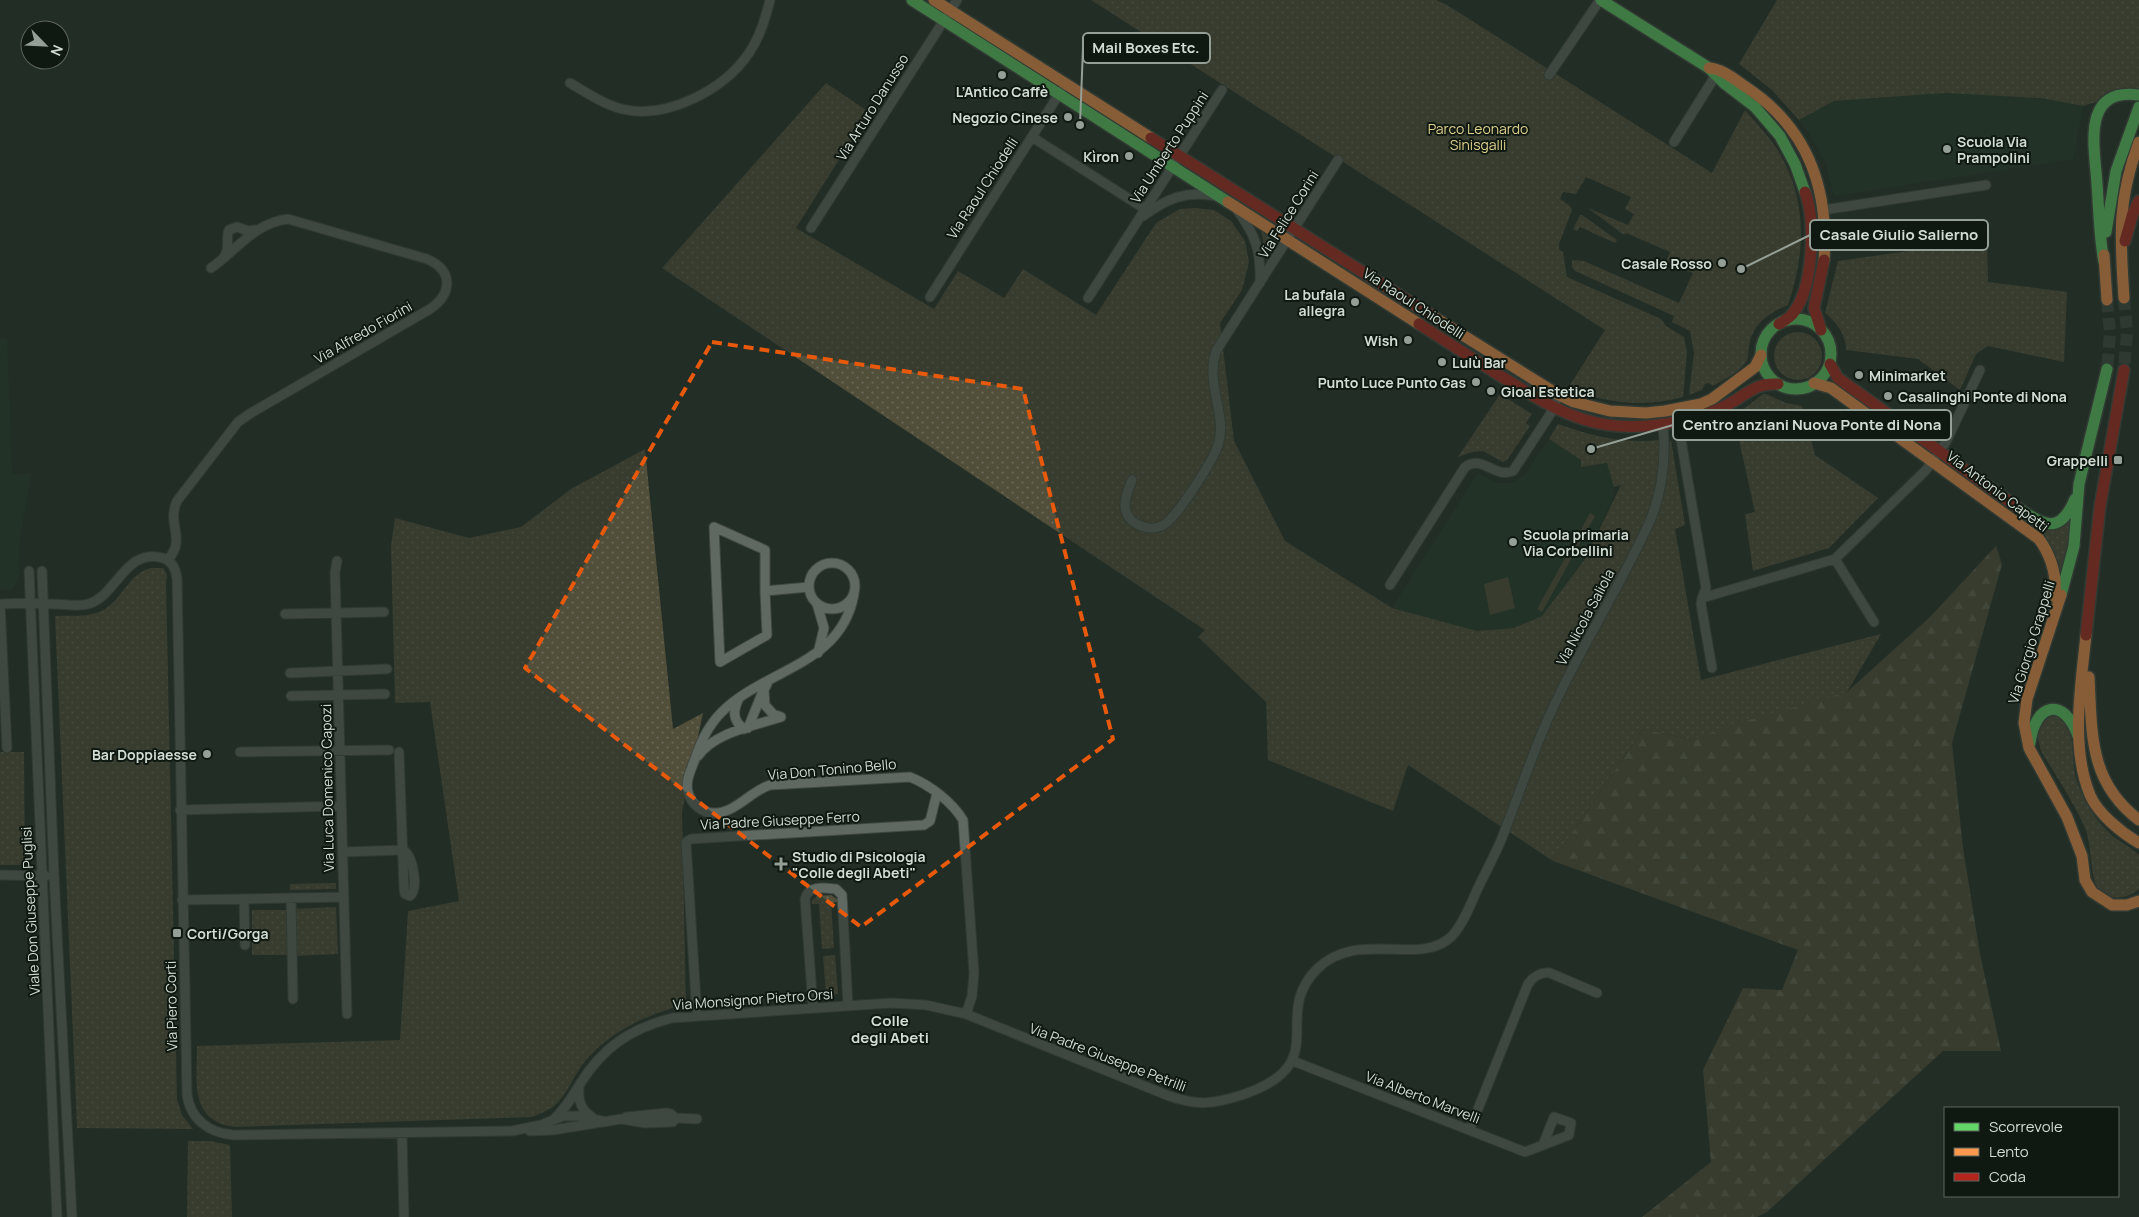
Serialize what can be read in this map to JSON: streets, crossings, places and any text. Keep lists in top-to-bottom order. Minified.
{"streets":{"main road":["Via Raoul Chiodelli","Via Antonio Capetti","Via Giorgio Grappelli"],"street":["Via Arturo Danusso","Via Umberto Puppini","Via Felice Corini","Via Alfredo Fiorini","Via Nicola Saliola","Via Don Tonino Bello","Via Luca Domenico Capozi","Via Padre Giuseppe Ferro","Viale Don Giuseppe Puglisi","Via Monsignor Pietro Orsi","Via Piero Corti","Via Padre Giuseppe Petrilli","Via Alberto Marvelli"]},"crossings":[["Via Arturo Danusso","Via Raoul Chiodelli"],["Via Umberto Puppini","Via Raoul Chiodelli"],["Via Raoul Chiodelli","Via Felice Corini"],["Via Raoul Chiodelli","Via Antonio Capetti"],["Via Raoul Chiodelli","Via Nicola Saliola"],["Via Alfredo Fiorini","Via Piero Corti"],["Via Antonio Capetti","Via Giorgio Grappelli"],["Via Nicola Saliola","Via Padre Giuseppe Petrilli"],["Via Nicola Saliola","Via Alberto Marvelli"],["Via Don Tonino Bello","Via Padre Giuseppe Ferro"],["Via Don Tonino Bello","Via Monsignor Pietro Orsi"],["Via Don Tonino Bello","Via Padre Giuseppe Petrilli"],["Via Padre Giuseppe Ferro","Via Monsignor Pietro Orsi"],["Via Monsignor Pietro Orsi","Via Piero Corti"],["Via Monsignor Pietro Orsi","Via Padre Giuseppe Petrilli"],["Via Padre Giuseppe Petrilli","Via Alberto Marvelli"]],"districts":["Colle degli Abeti"],"parks":["Parco Leonardo Sinisgalli"],"places":{"other":["L’Antico Caffè","Negozio Cinese","Mail Boxes Etc.","Scuola Via Prampolini","Kìron","Casale Rosso","Casale Giulio Salierno","La bufala allegra","Wish","Lulù Bar","Minimarket","Punto Luce Punto Gas","Gioal Estetica","Casalinghi Ponte di Nona","Centro anziani Nuova Ponte di Nona","Scuola primaria Via Corbellini","Bar Doppiaesse"],"transit":["Grappelli","Corti/Gorga"],"health":["Studio di Psicologia \"Colle degli Abeti\""]},"legend":["Scorrevole","Lento","Coda"],"north":"bottom right"}
